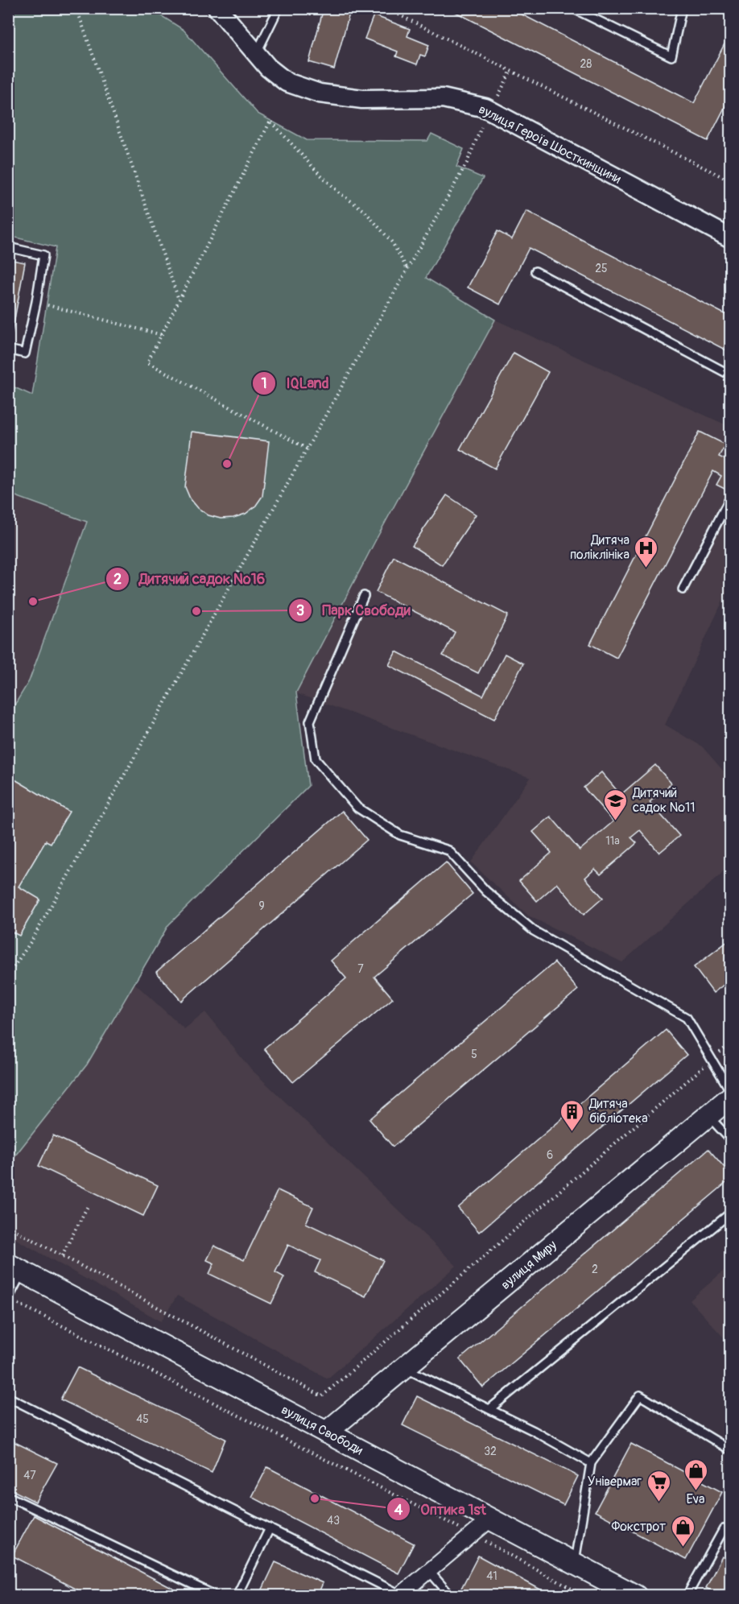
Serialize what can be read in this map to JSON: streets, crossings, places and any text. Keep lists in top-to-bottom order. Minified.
{"streets":{"main road":["вулиця Миру","вулиця Свободи"],"street":["вулиця Героїв Шосткинщини"]},"crossings":[["вулиця Миру","вулиця Свободи"]],"places":{"other":["IQLand","Дитячий садок №16","Парк Свободи","Оптика 1st"],"hospital":["Дитяча поліклініка"],"school or university":["Дитячий садок №11"],"building":["Дитяча бібліотека"],"shop":["Eva","Фокстрот"],"supermarket":["Універмаг"]},"house_numbers":["28","25","11а","9","7","5","6","2","45","32","47","43","41"]}
